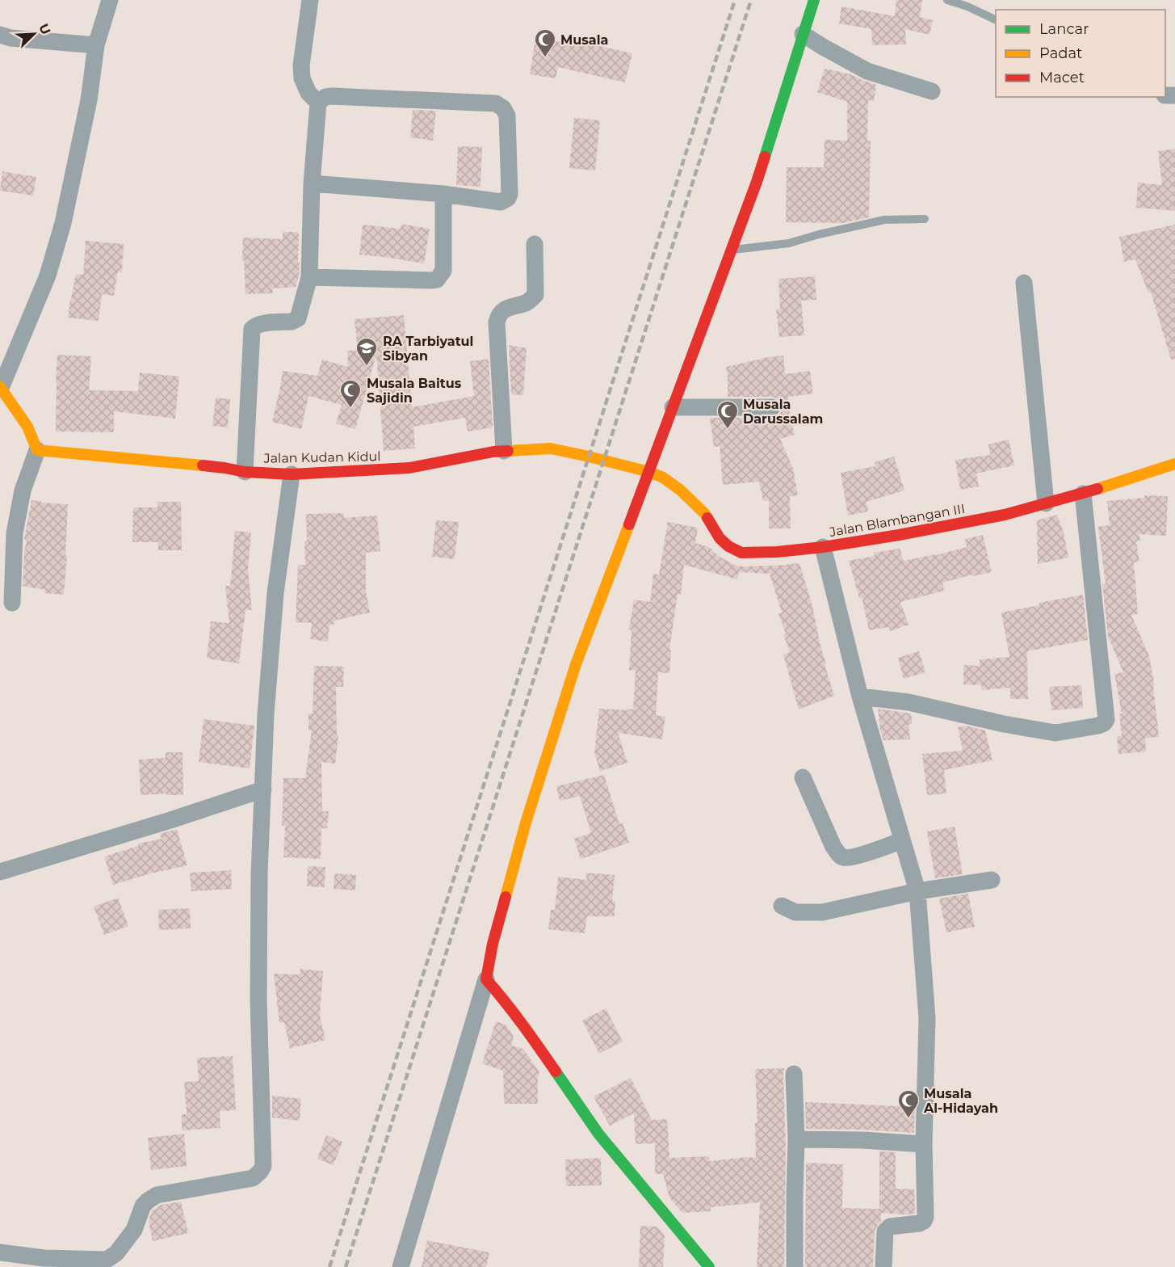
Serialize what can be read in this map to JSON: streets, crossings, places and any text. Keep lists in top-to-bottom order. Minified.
{"streets":{"street":["Jalan Kudan Kidul","Jalan Blambangan III"]},"crossings":[["Jalan Kudan Kidul","Jalan Blambangan III"]],"places":{"mosque":["Musala","Musala Baitus Sajidin","Musala Darussalam","Musala Al-Hidayah"],"school or university":["RA Tarbiyatul Sibyan"]},"legend":["Lancar","Padat","Macet"],"north":"top right"}
